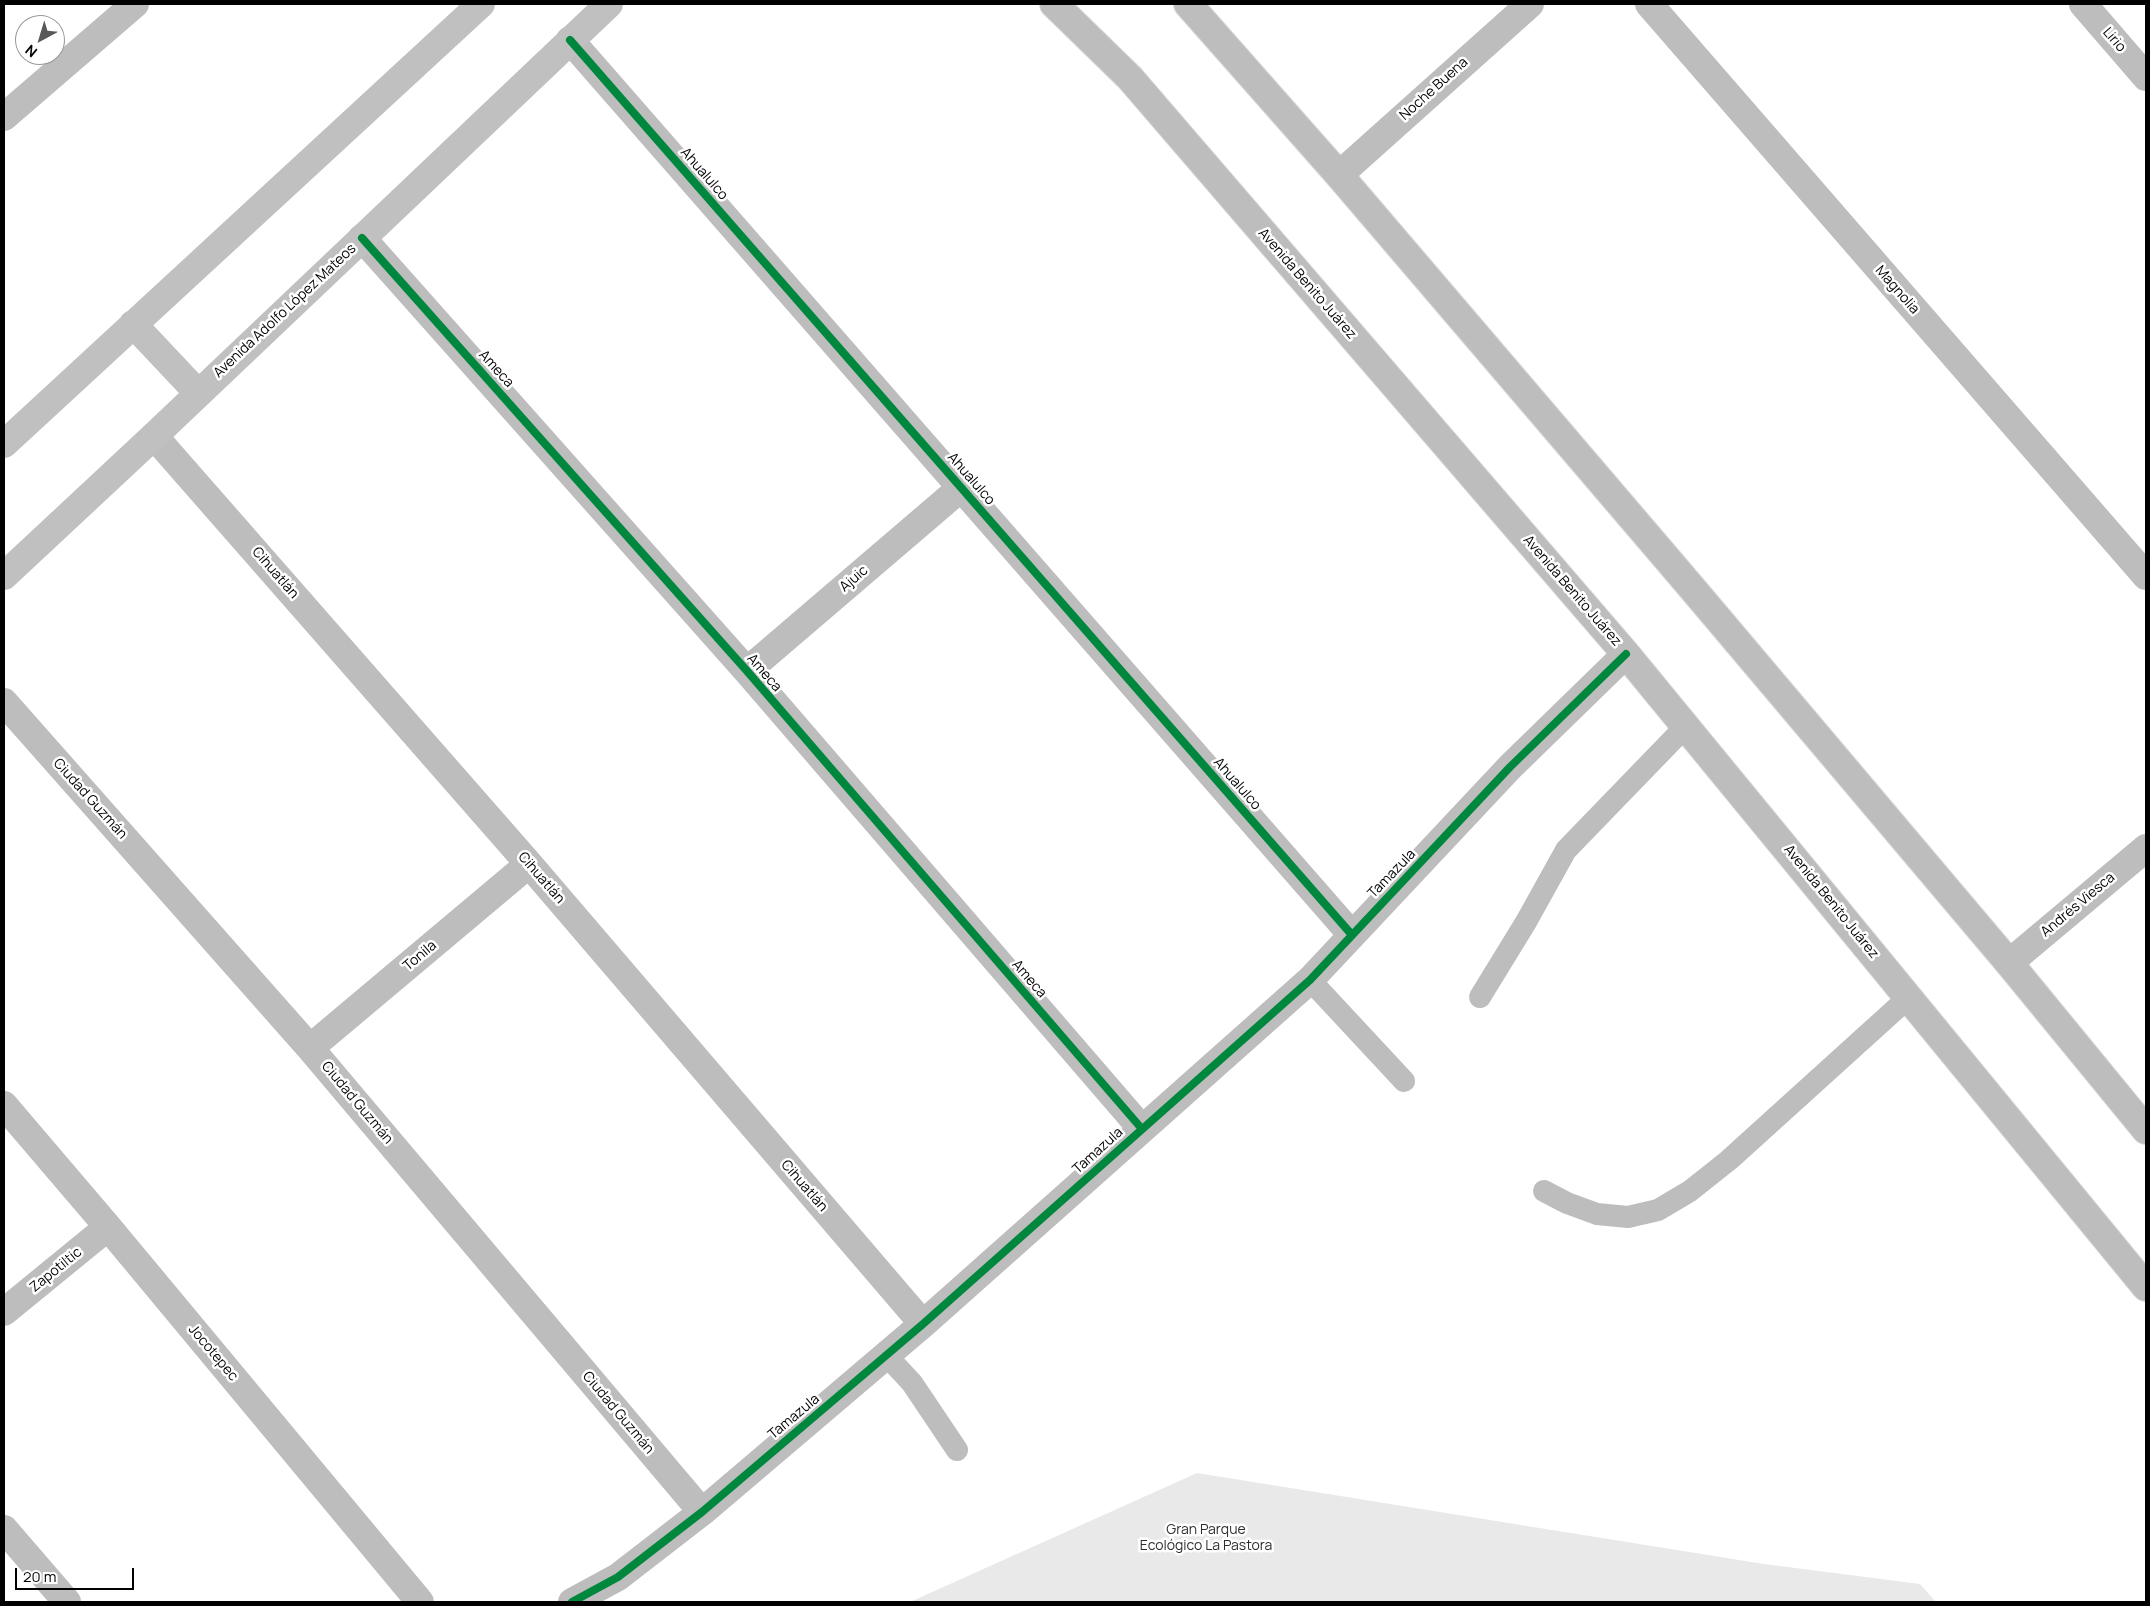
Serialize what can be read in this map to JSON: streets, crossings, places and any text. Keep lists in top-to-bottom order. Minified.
{"streets":{"main road":["Avenida Adolfo López Mateos"],"street":["Lirio","Noche Buena","Ahualulco","Avenida Benito Juárez","Magnolia","Ameca","Cihuatlán","Ajuic","Ciudad Guzmán","Tamazula","Andrés Viesca","Tonila","Zapotiltic","Jocotepec"]},"crossings":[["Ahualulco","Avenida Adolfo López Mateos"],["Ahualulco","Ajuic"],["Ahualulco","Tamazula"],["Avenida Benito Juárez","Tamazula"],["Avenida Adolfo López Mateos","Ameca"],["Avenida Adolfo López Mateos","Cihuatlán"],["Ameca","Ajuic"],["Ameca","Tamazula"],["Cihuatlán","Tamazula"],["Cihuatlán","Tonila"],["Ciudad Guzmán","Tamazula"],["Ciudad Guzmán","Tonila"],["Zapotiltic","Jocotepec"]],"parks":["Gran Parque Ecológico La Pastora"],"scale_bar":"20 m","north":"bottom left"}
